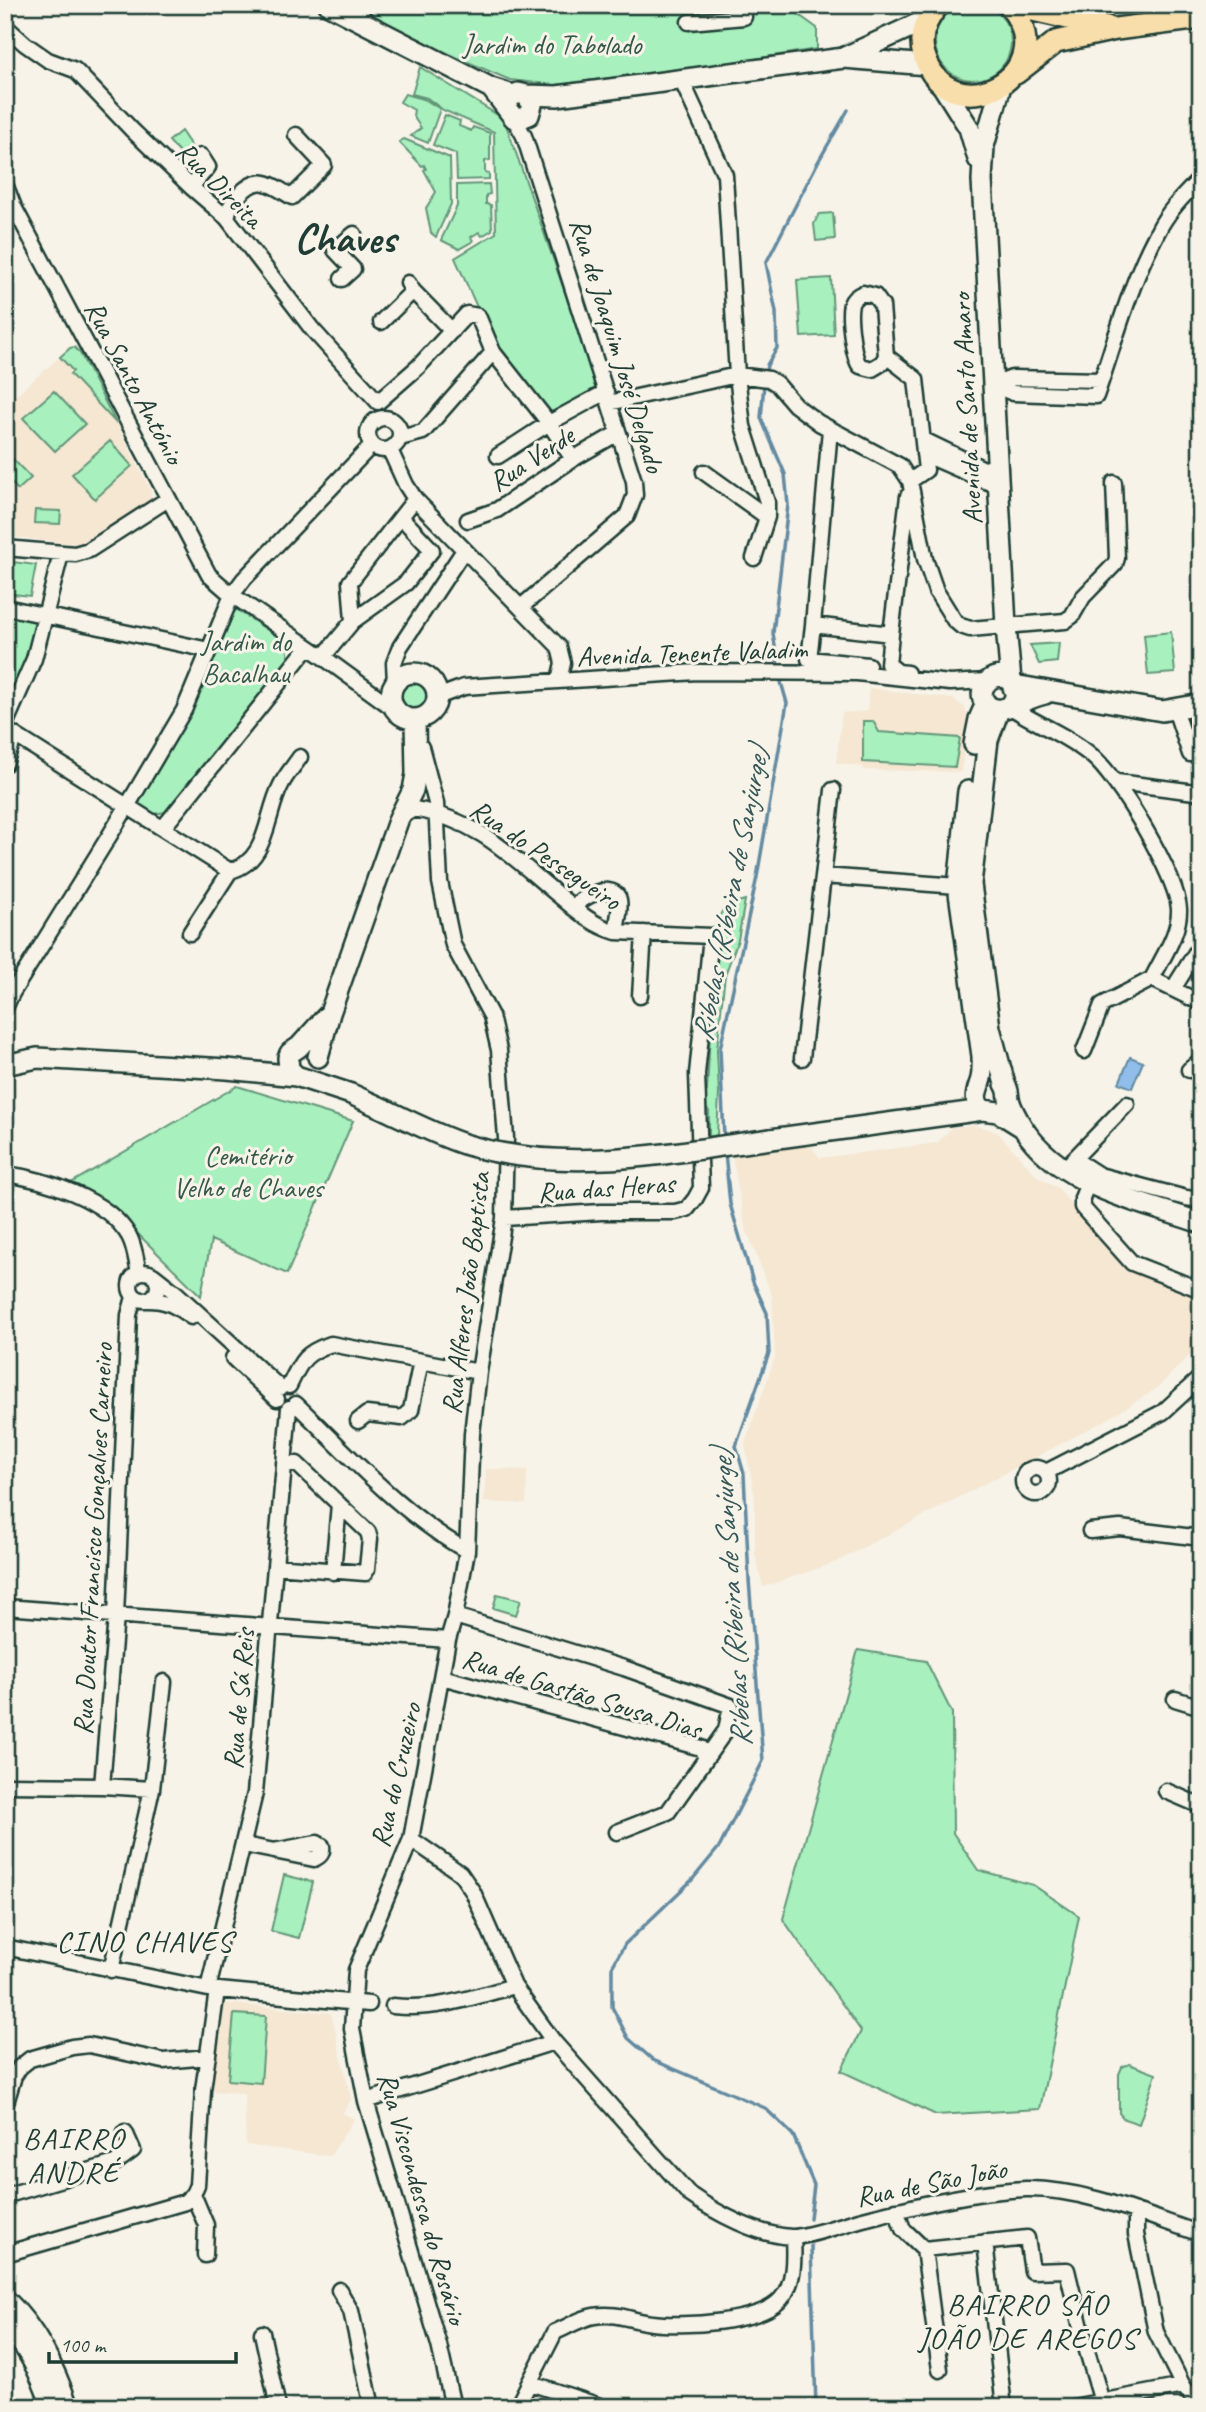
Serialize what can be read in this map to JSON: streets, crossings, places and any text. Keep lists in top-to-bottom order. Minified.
{"streets":{"main road":["Avenida de Santo Amaro"],"street":["Rua Direita","Rua de Joaquim José Delgado","Rua Santo António","Rua Verde","Avenida Tenente Valadim","Rua do Pessegueiro","Rua das Heras","Rua Alferes João Baptista","Rua Doutor Francisco Gonçalves Carneiro","Rua de Gastão Sousa Dias","Rua de Sá Reis","Rua do Cruzeiro","Rua de São João","Rua Viscondessa do Rosário"]},"crossings":[["Rua de Joaquim José Delgado","Rua Verde"],["Rua Santo António","Avenida Tenente Valadim"],["Rua Santo António","Rua Alferes João Baptista"],["Avenida de Santo Amaro","Avenida Tenente Valadim"],["Avenida Tenente Valadim","Rua Alferes João Baptista"],["Rua do Pessegueiro","Rua das Heras"],["Rua do Pessegueiro","Rua Alferes João Baptista"],["Rua das Heras","Rua Alferes João Baptista"],["Rua Alferes João Baptista","Rua do Cruzeiro"],["Rua de Gastão Sousa Dias","Rua do Cruzeiro"],["Rua do Cruzeiro","Rua Viscondessa do Rosário"]],"districts":["Chaves","CINO CHAVES","BAIRRO ANDRÉ","BAIRRO SÃO JOÃO DE AREGOS"],"water":["Ribelas (Ribeira de Sanjurge)"],"parks":["Jardim do Tabolado","Jardim do Bacalhau","Cemitério Velho de Chaves"],"scale_bar":"100 m"}
